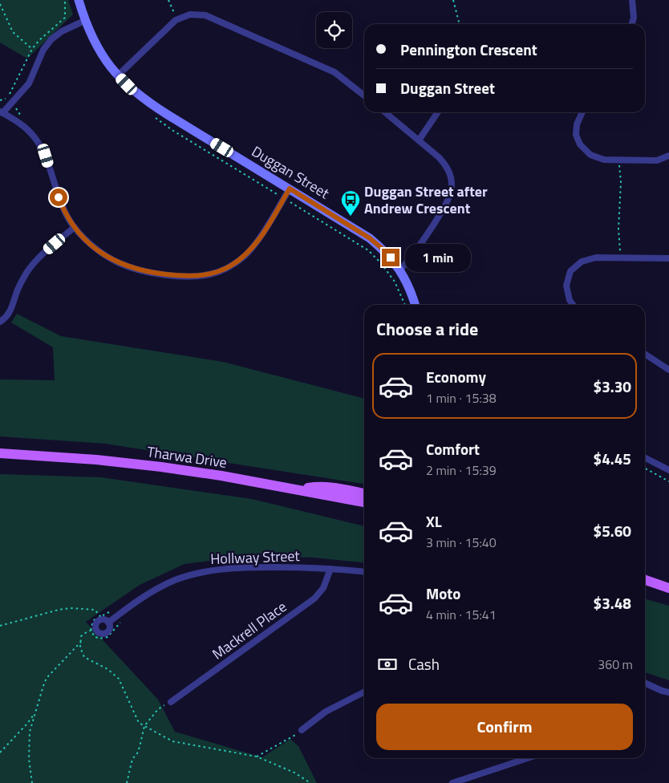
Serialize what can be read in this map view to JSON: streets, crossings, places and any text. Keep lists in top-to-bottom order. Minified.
{"streets":{"main road":["Tharwa Drive"],"street":["Duggan Street","Hollway Street","Mackrell Place"]},"crossings":[["Hollway Street","Mackrell Place"]],"places":{"bus stop":["Duggan Street after Andrew Crescent"]},"page":{"banner":["Pennington Crescent","Duggan Street"],"bubble":"1 min","heading":"Choose a ride","list":[{"name":"Economy","note":"1 min · 15:38","value":"$3.30"},{"name":"Comfort","note":"2 min · 15:39","value":"$4.45"},{"name":"XL","note":"3 min · 15:40","value":"$5.60"},{"name":"Moto","note":"4 min · 15:41","value":"$3.48"}],"pay":["Cash","360 m"],"buttons":"Confirm"}}
